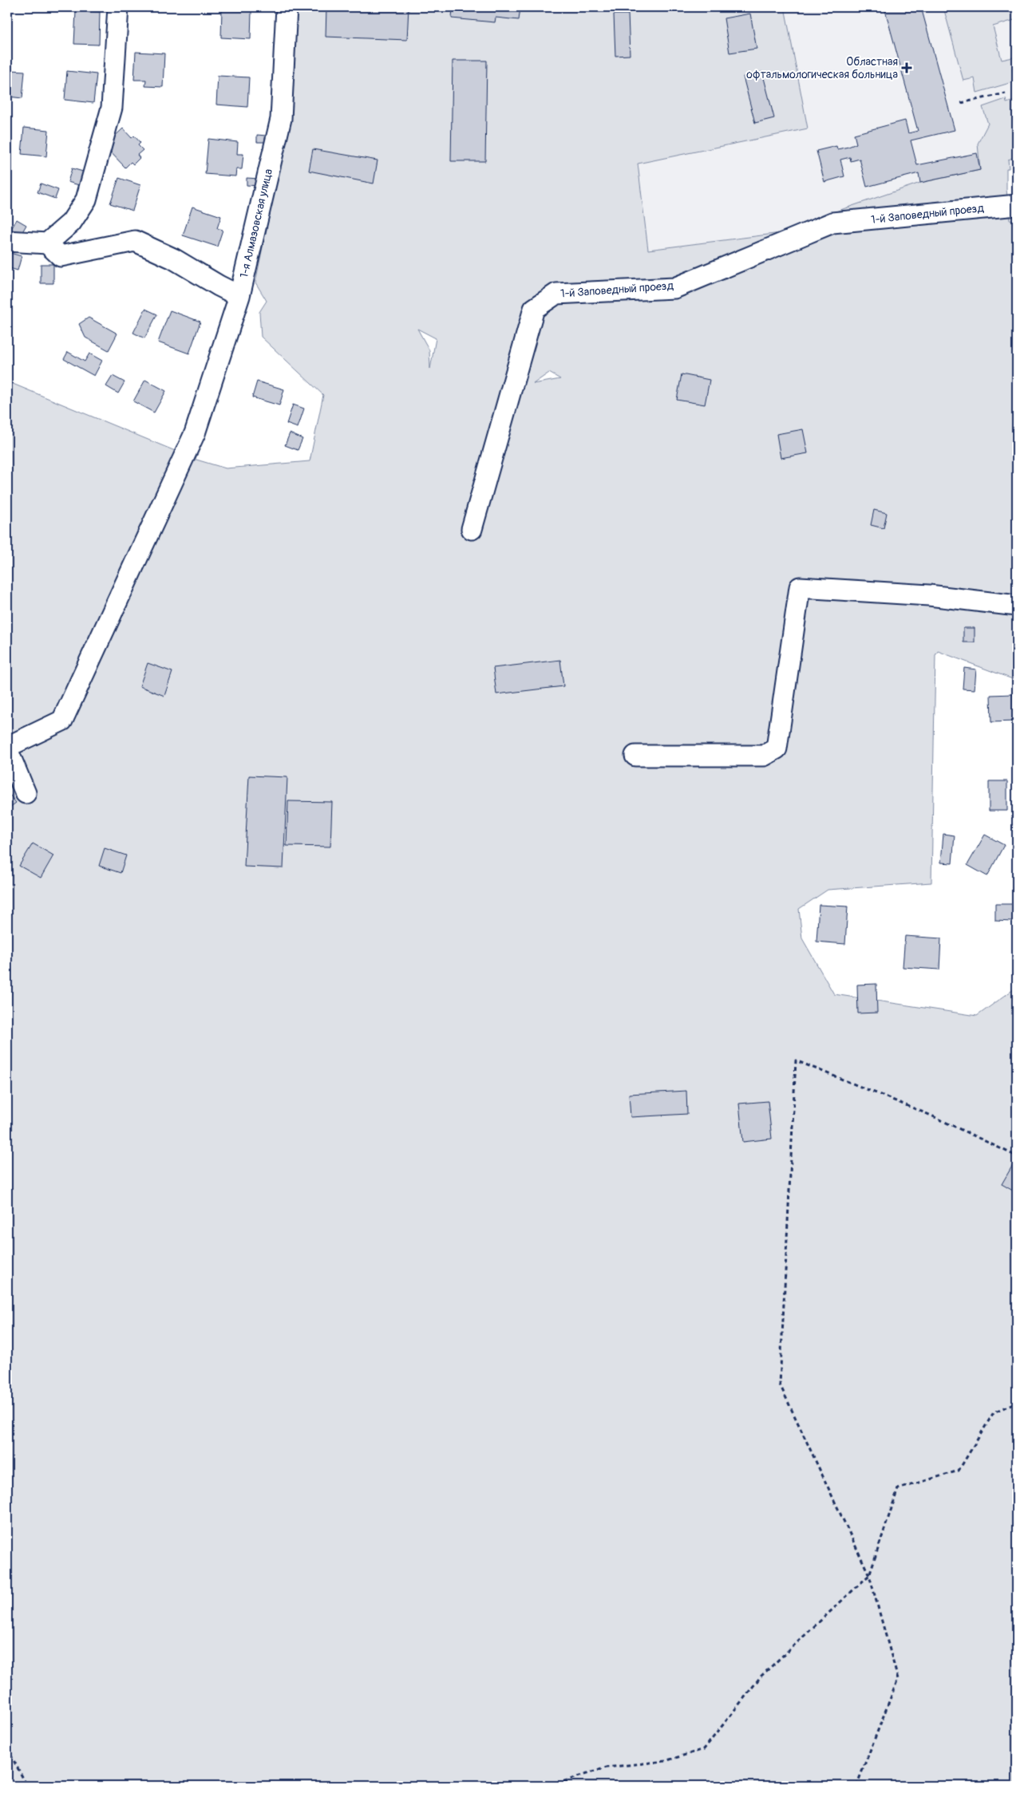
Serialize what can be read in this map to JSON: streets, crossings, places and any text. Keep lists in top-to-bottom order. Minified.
{"streets":{"street":["1-й Заповедный проезд","1-я Алмазовская улица"]},"places":{"health":["Областная офтальмологическая больница"]}}
